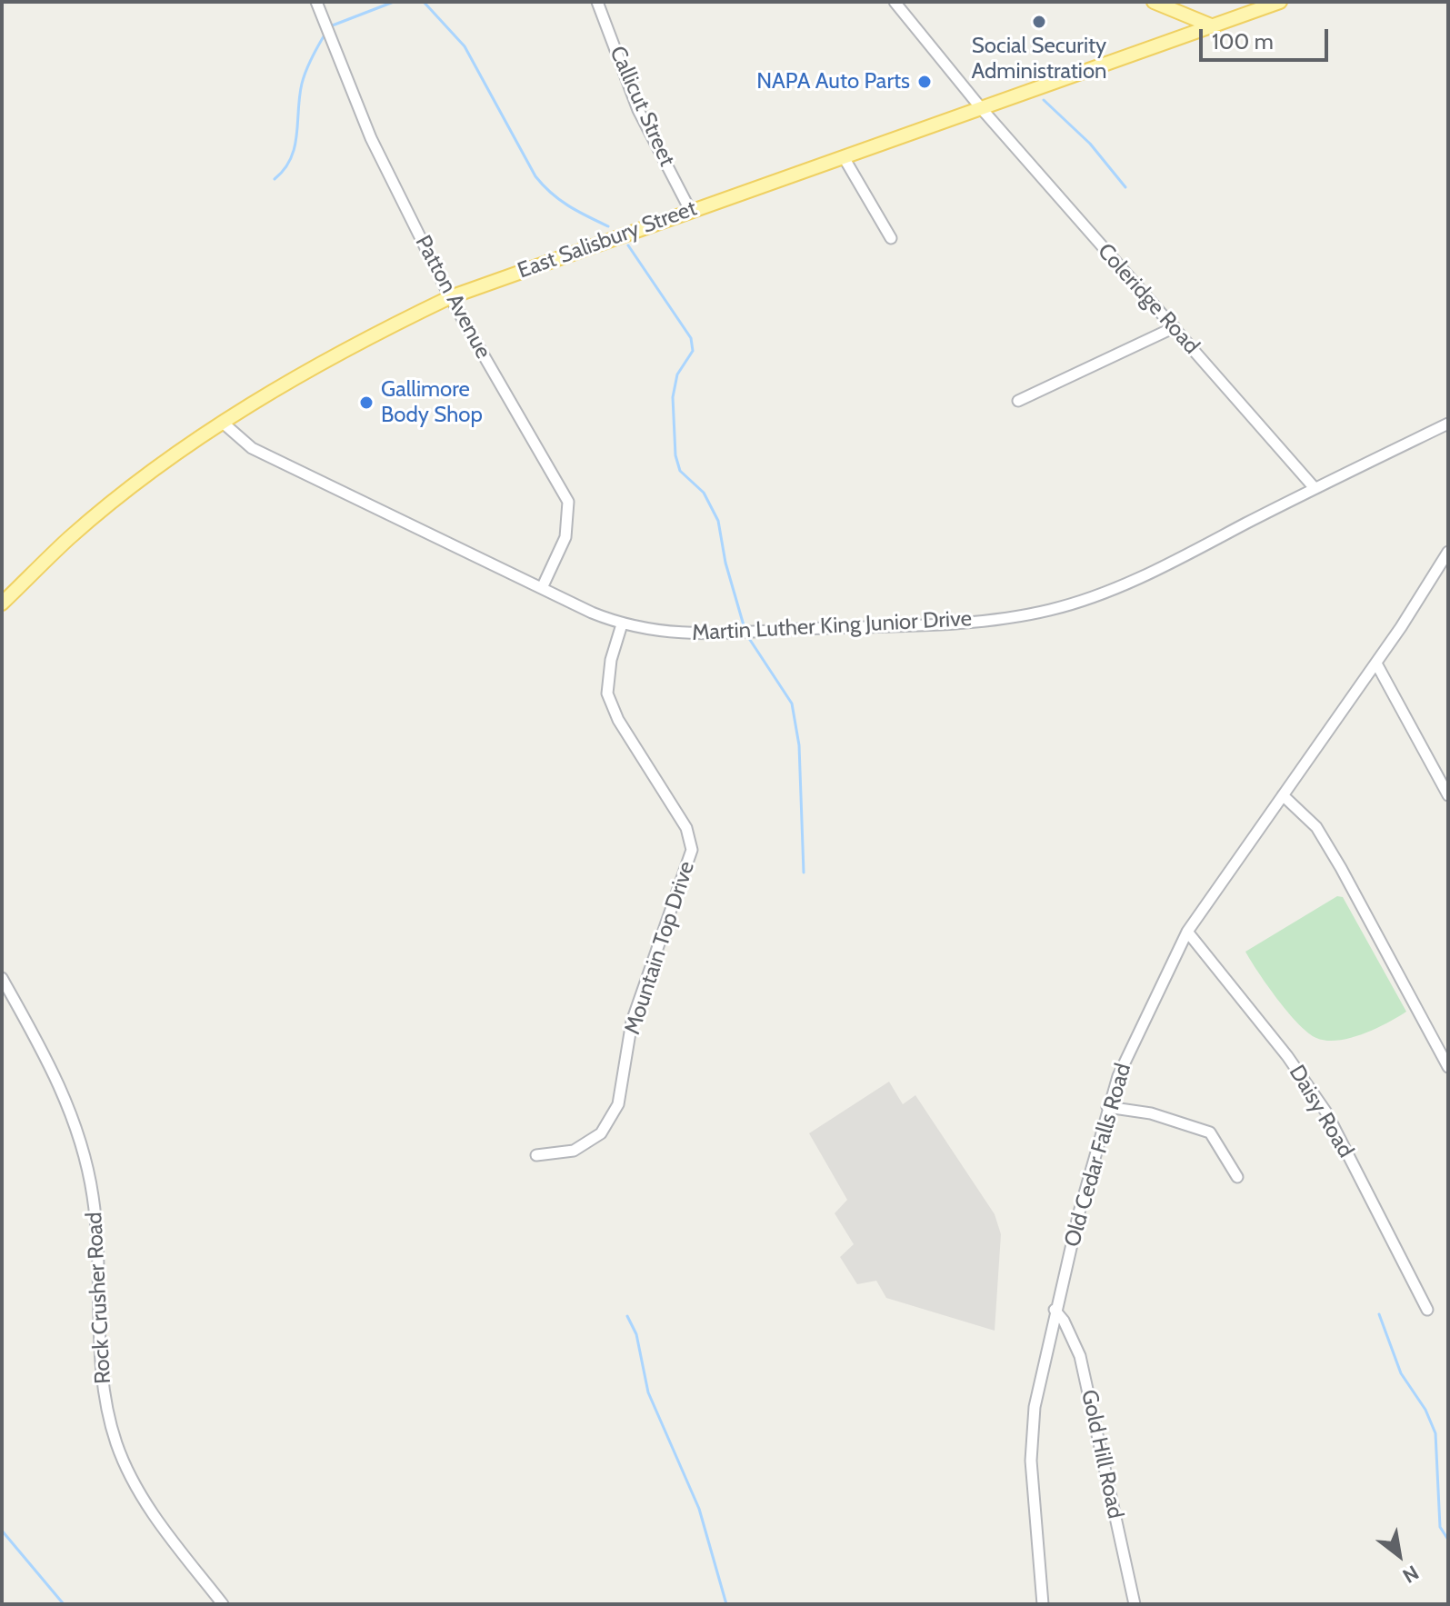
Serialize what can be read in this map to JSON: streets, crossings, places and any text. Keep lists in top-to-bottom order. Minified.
{"streets":{"main road":["East Salisbury Street"],"street":["Callicut Street","Patton Avenue","Coleridge Road","Martin Luther King Junior Drive","Mountain Top Drive","Daisy Road","Old Cedar Falls Road","Rock Crusher Road","Gold Hill Road"]},"crossings":[["Callicut Street","East Salisbury Street"],["East Salisbury Street","Patton Avenue"],["East Salisbury Street","Coleridge Road"],["East Salisbury Street","Martin Luther King Junior Drive"],["Patton Avenue","Martin Luther King Junior Drive"],["Coleridge Road","Martin Luther King Junior Drive"],["Martin Luther King Junior Drive","Mountain Top Drive"],["Daisy Road","Old Cedar Falls Road"],["Old Cedar Falls Road","Gold Hill Road"]],"places":["Social Security Administration","NAPA Auto Parts","Gallimore Body Shop"],"scale_bar":"100 m","north":"bottom right"}
